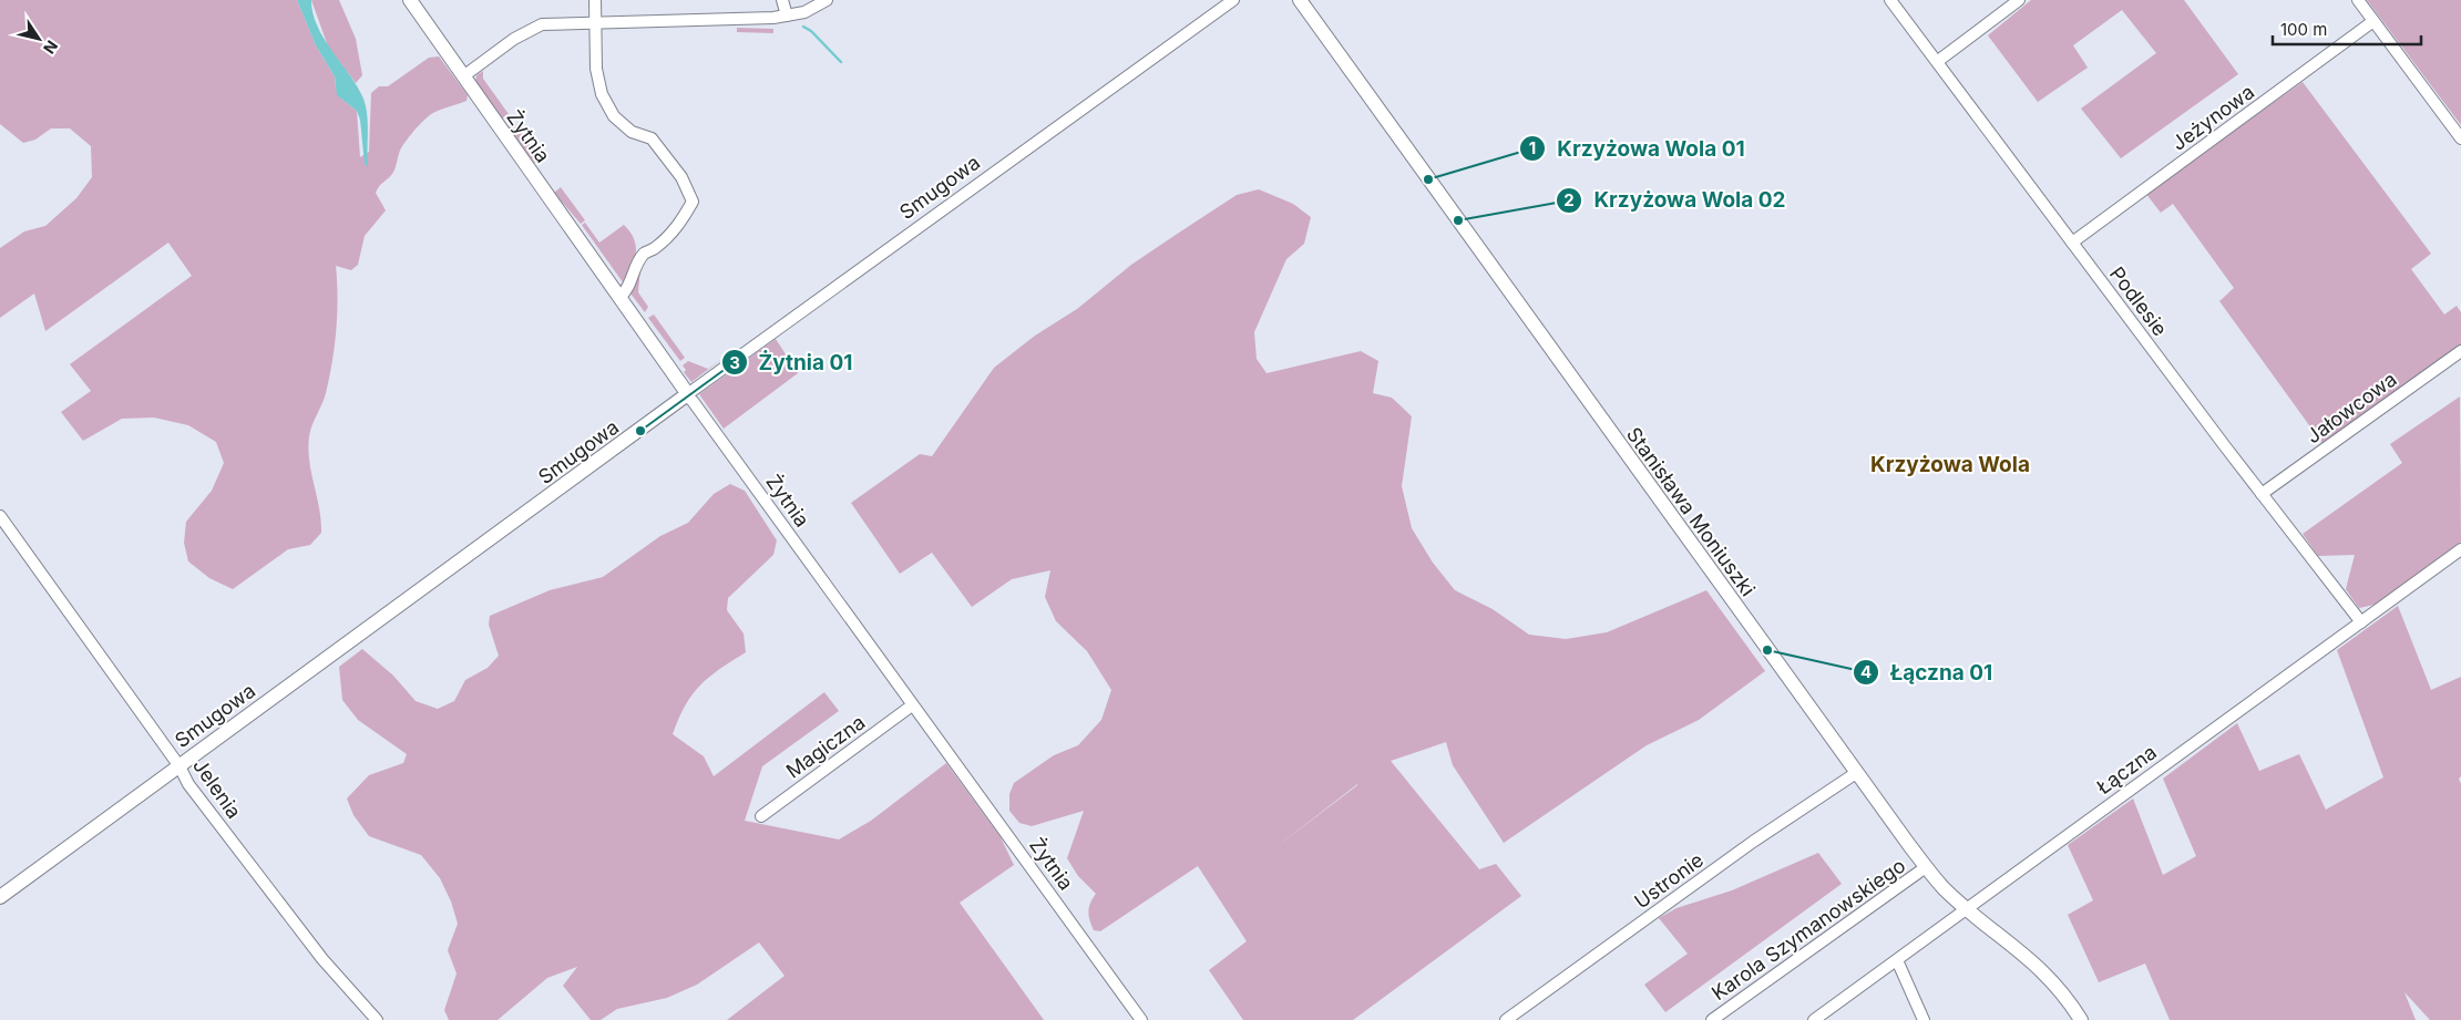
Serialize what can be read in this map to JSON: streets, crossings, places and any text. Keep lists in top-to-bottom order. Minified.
{"streets":{"street":["Jeżynowa","Żytnia","Smugowa","Podlesie","Jałowcowa","Stanisława Moniuszki","Magiczna","Łączna","Jelenia","Ustronie","Karola Szymanowskiego"]},"crossings":[["Jeżynowa","Podlesie"],["Żytnia","Smugowa"],["Żytnia","Magiczna"],["Smugowa","Jelenia"],["Podlesie","Jałowcowa"],["Podlesie","Łączna"],["Stanisława Moniuszki","Łączna"],["Stanisława Moniuszki","Ustronie"],["Stanisława Moniuszki","Karola Szymanowskiego"]],"districts":["Krzyżowa Wola"],"places":["Krzyżowa Wola 01","Krzyżowa Wola 02","Żytnia 01","Łączna 01"],"scale_bar":"100 m","north":"bottom right"}
